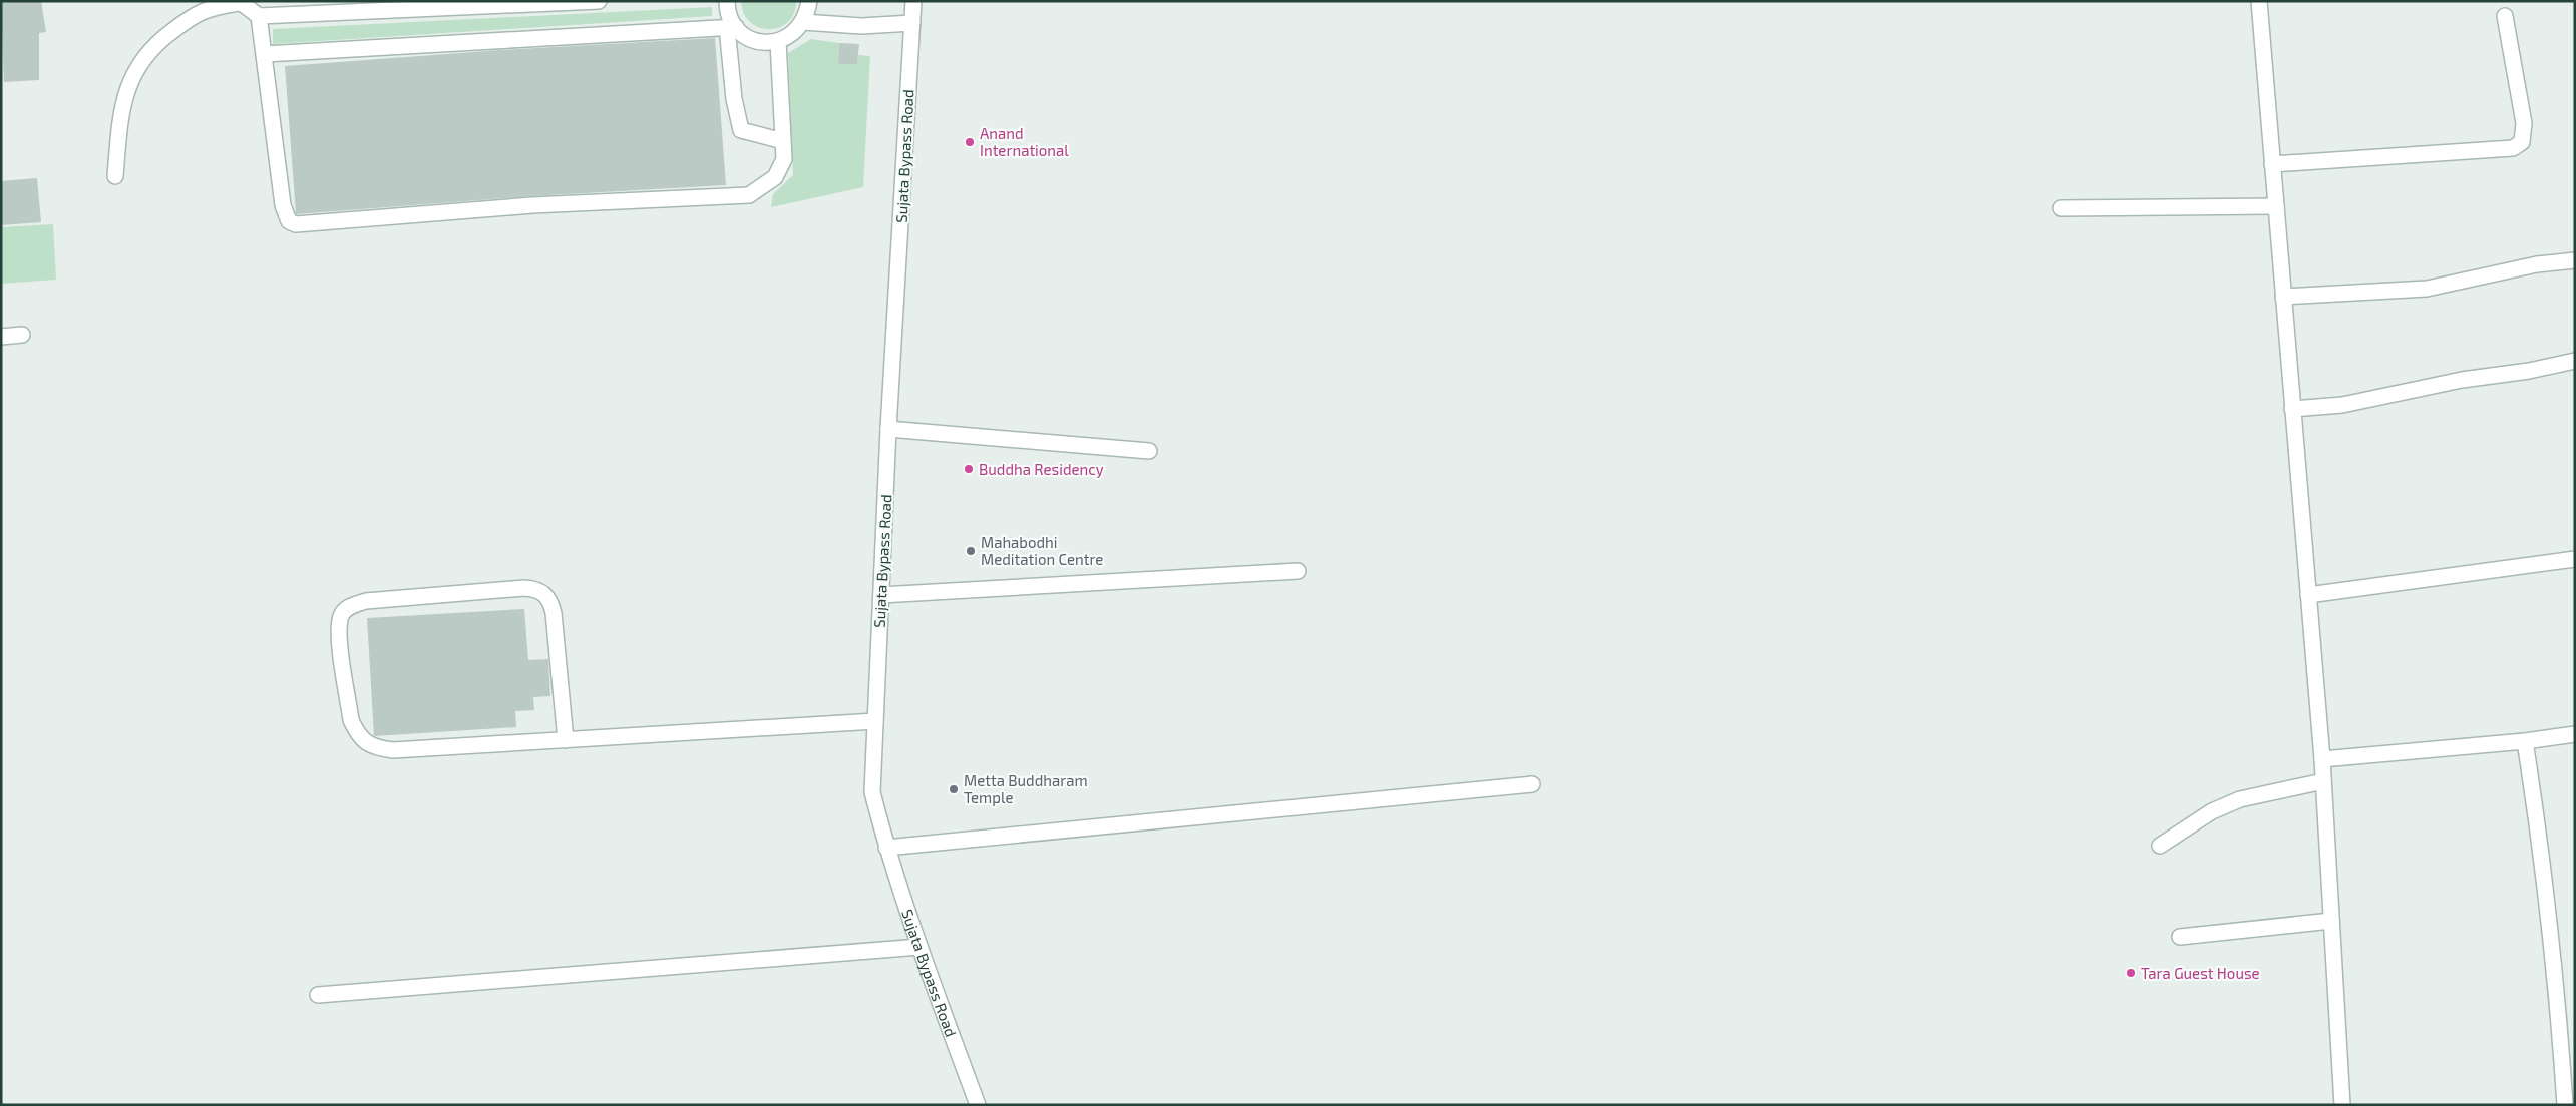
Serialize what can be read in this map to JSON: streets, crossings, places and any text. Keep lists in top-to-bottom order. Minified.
{"streets":{"street":["Sujata Bypass Road"]},"places":["Anand International","Buddha Residency","Mahabodhi Meditation Centre","Metta Buddharam Temple","Tara Guest House"]}
